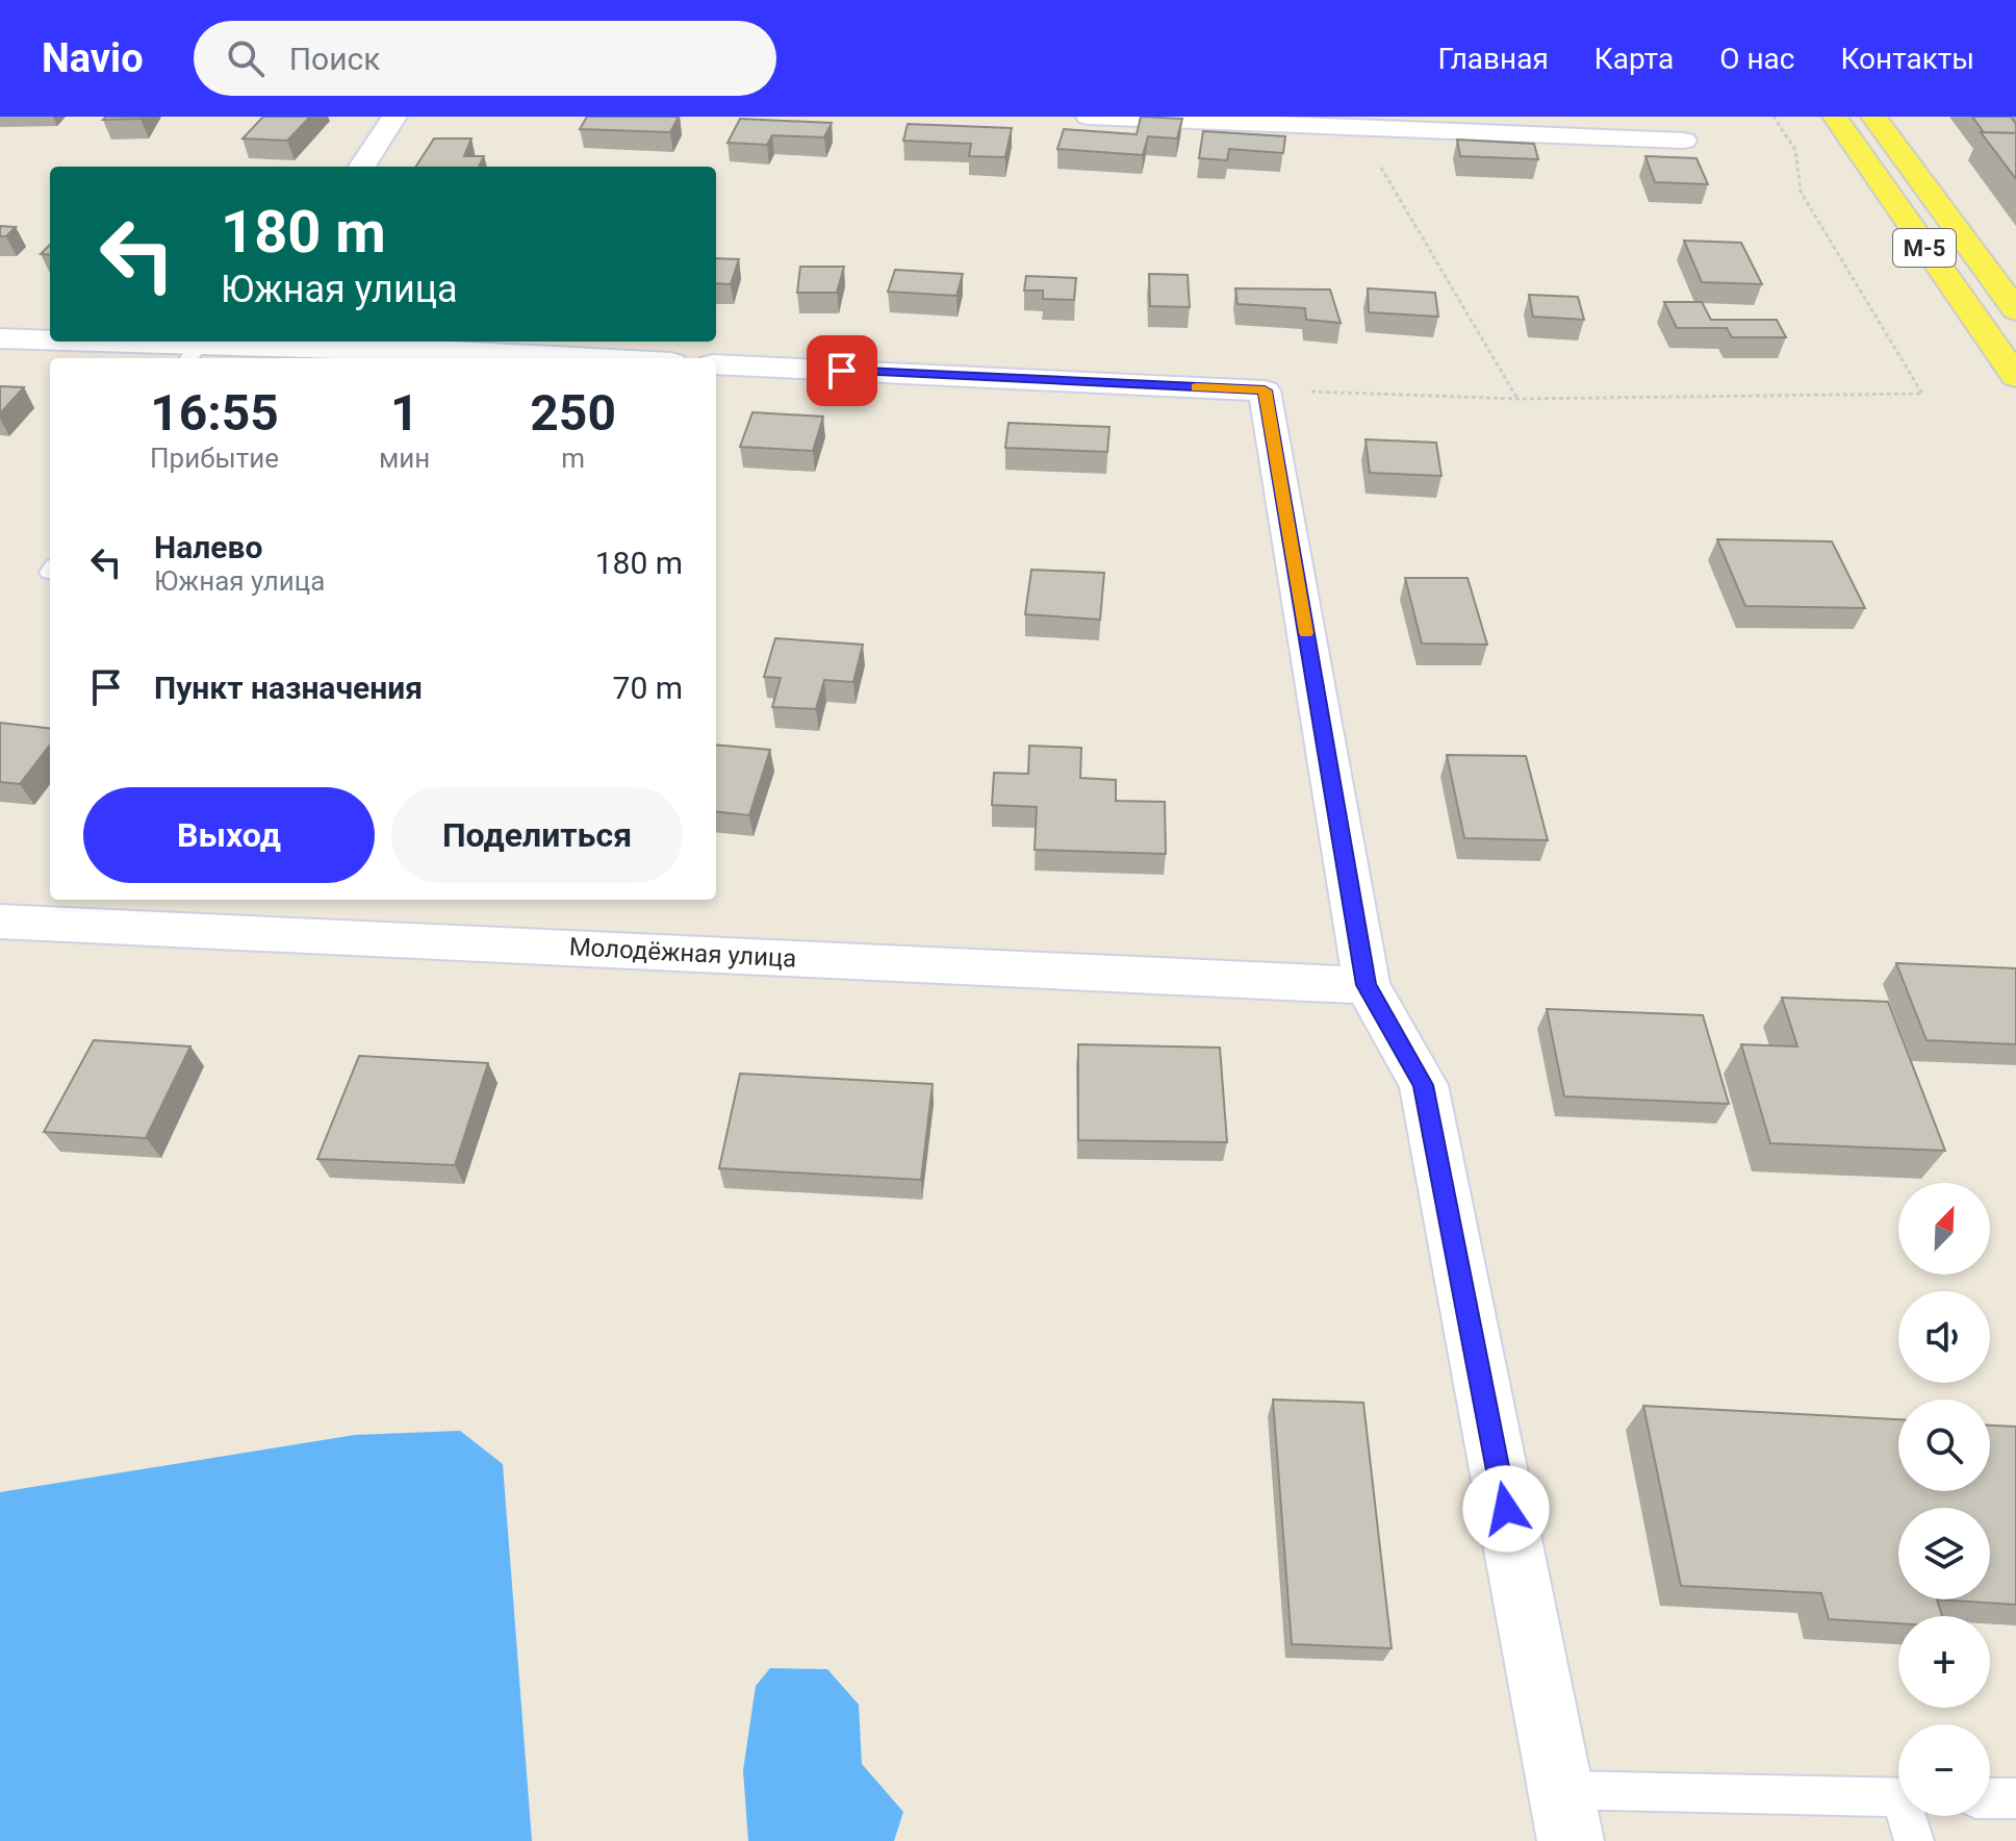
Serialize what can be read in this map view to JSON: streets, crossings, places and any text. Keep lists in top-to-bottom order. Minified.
{"streets":{"main road":["М-5"],"street":["Молодёжная улица"]},"north":"top right","page":{"header":"Navio","search":"Поиск","nav":["Главная","Карта","О нас","Контакты"],"turn":["180 m","Южная улица"],"eta":["16:55","Прибытие","1","мин","250","m"],"list":[{"name":"Налево","note":"Южная улица","value":"180 m"},{"name":"Пункт назначения","value":"70 m"}],"buttons":["Выход","Поделиться"],"map_buttons":["+","−"]}}
